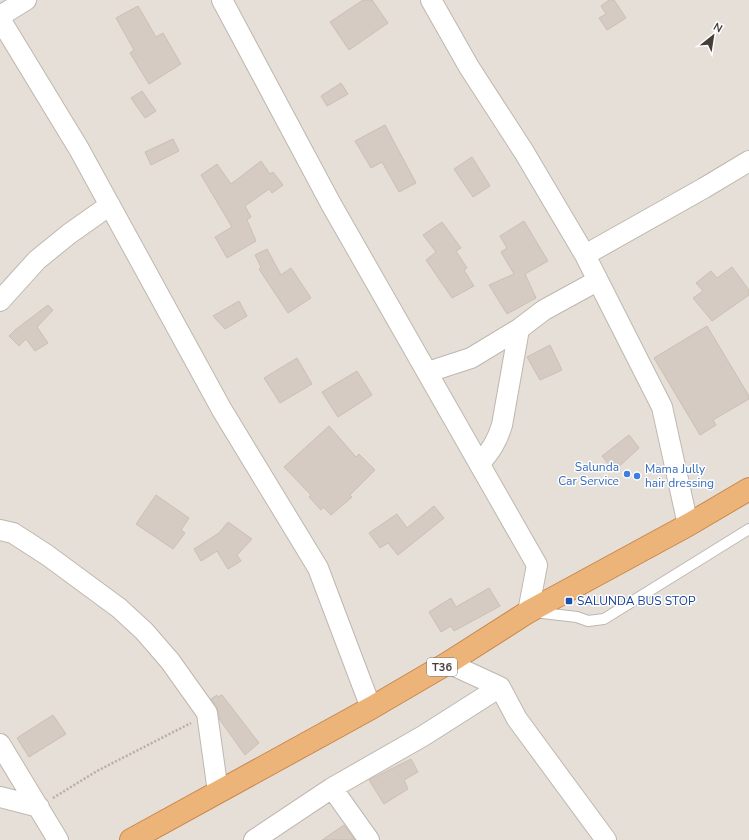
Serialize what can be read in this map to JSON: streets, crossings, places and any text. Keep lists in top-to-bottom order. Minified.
{"streets":{"highway":["T36"]},"places":{"other":["Salunda Car Service","Mama Jully hair dressing"],"transit":["SALUNDA BUS STOP"]},"north":"top right"}
